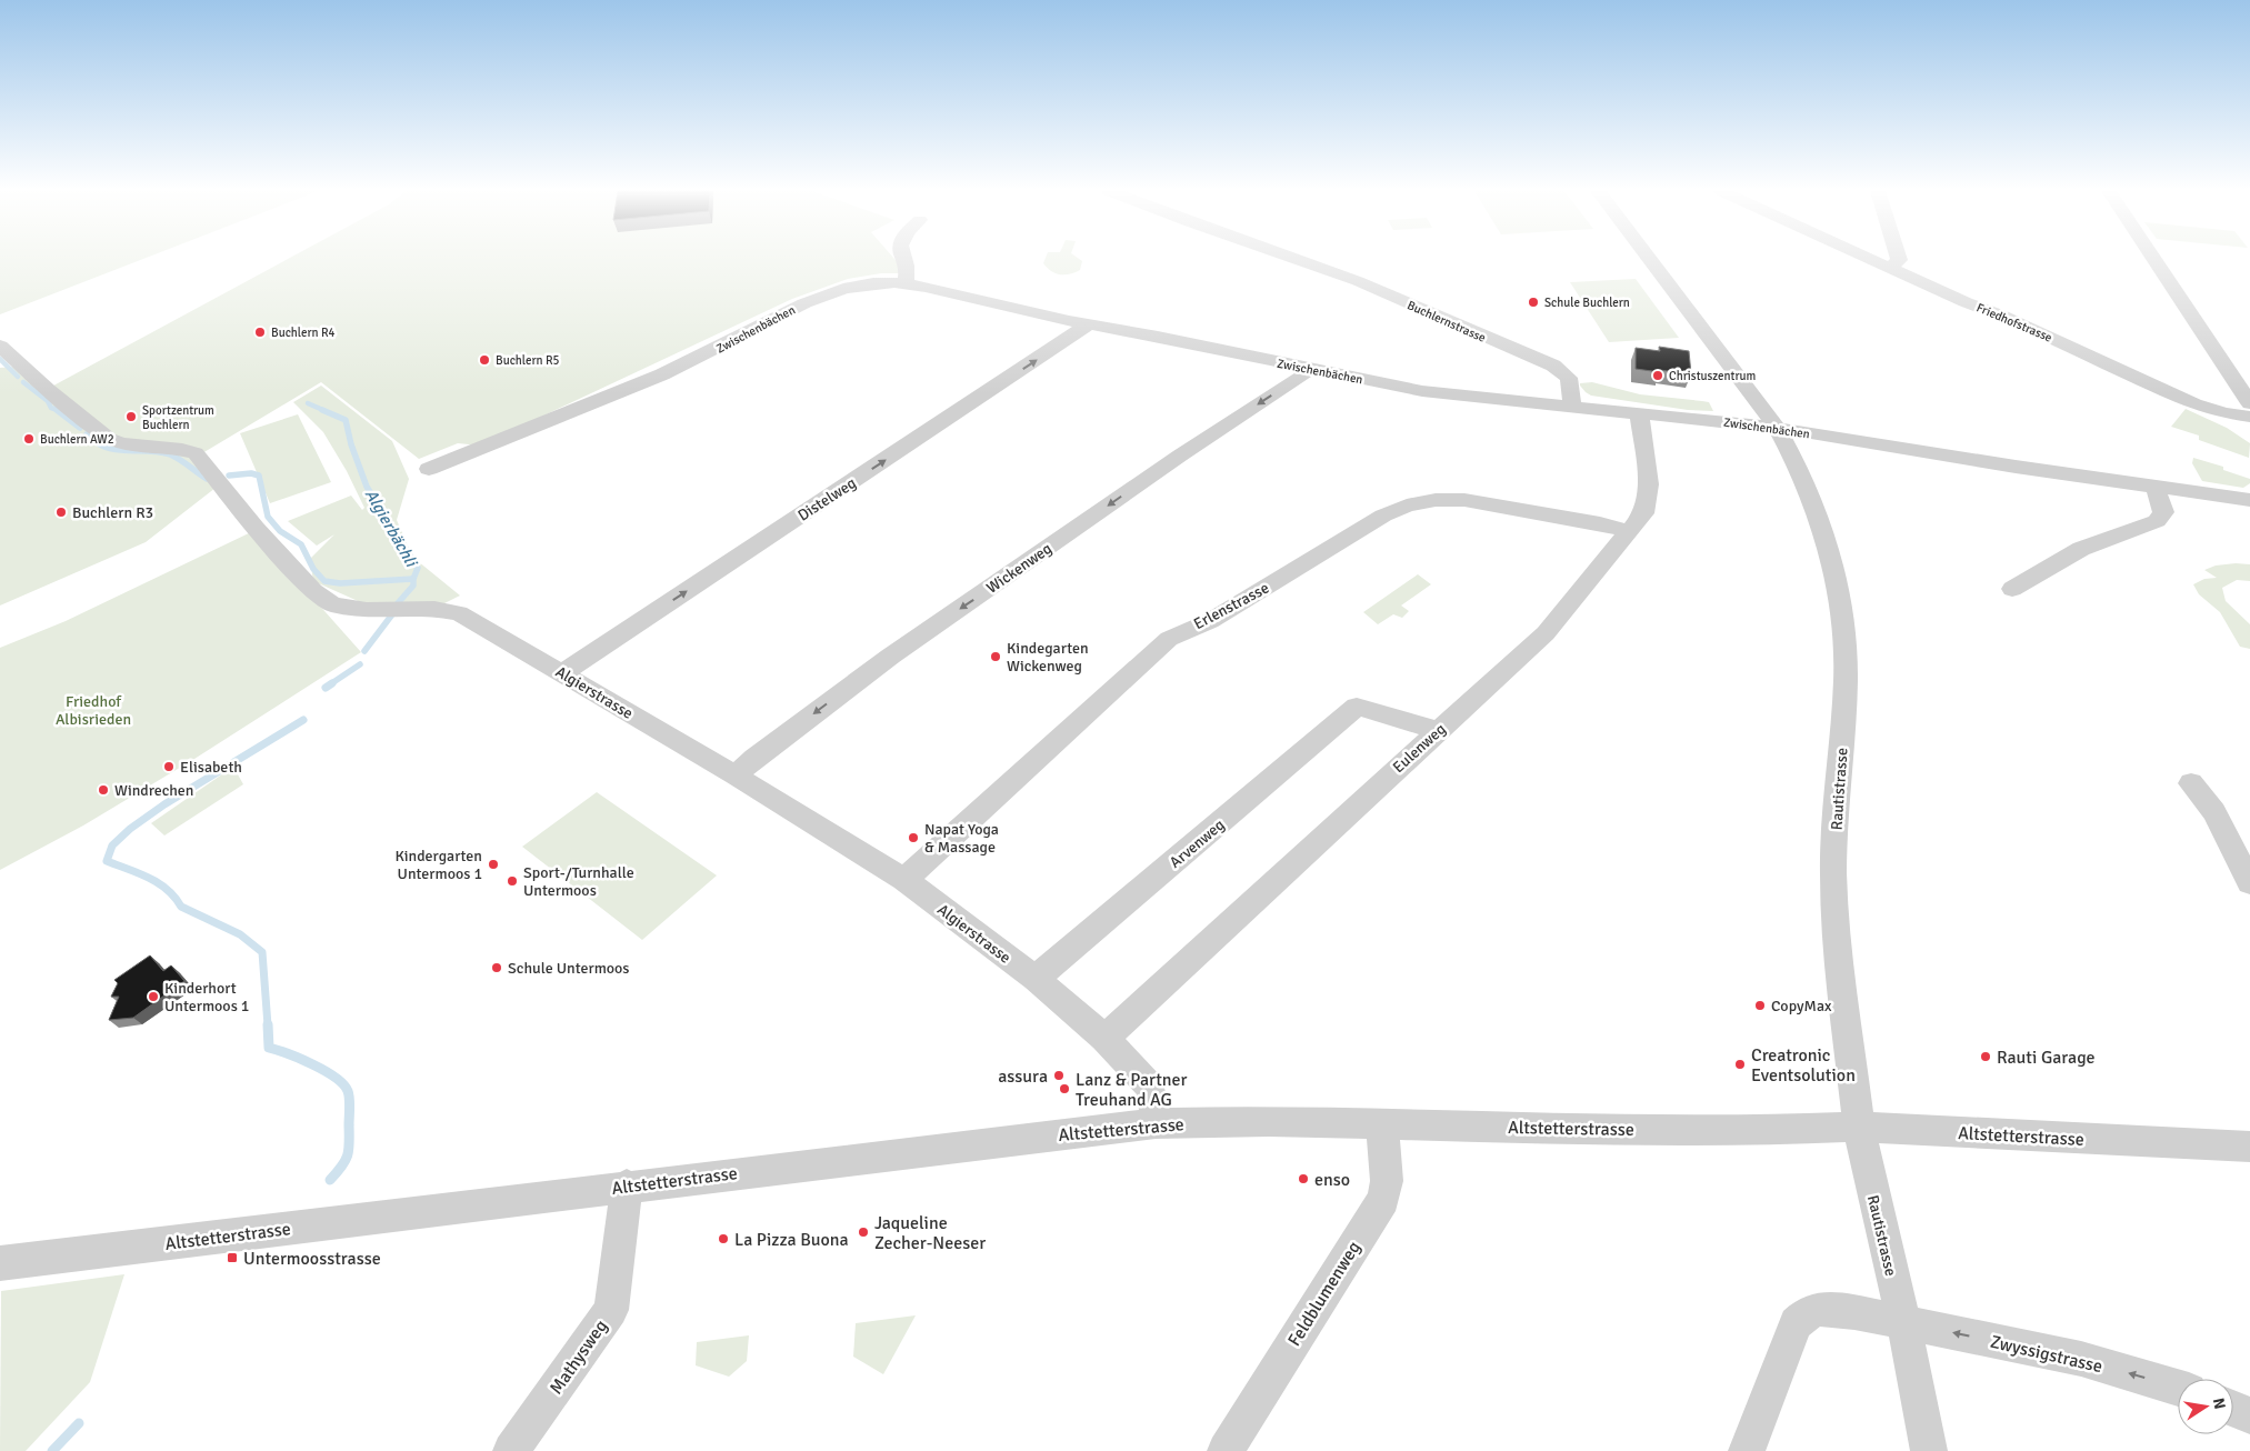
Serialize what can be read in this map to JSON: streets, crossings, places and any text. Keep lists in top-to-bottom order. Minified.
{"streets":{"street":["Buchlernstrasse","Friedhofstrasse","Zwischenbächen","Distelweg","Wickenweg","Erlenstrasse","Algierstrasse","Eulenweg","Rautistrasse","Arvenweg","Altstetterstrasse","Feldblumenweg","Zwyssigstrasse","Mathysweg"]},"crossings":[["Buchlernstrasse","Zwischenbächen"],["Zwischenbächen","Distelweg"],["Zwischenbächen","Wickenweg"],["Zwischenbächen","Eulenweg"],["Zwischenbächen","Rautistrasse"],["Distelweg","Algierstrasse"],["Wickenweg","Algierstrasse"],["Erlenstrasse","Algierstrasse"],["Erlenstrasse","Eulenweg"],["Algierstrasse","Eulenweg"],["Algierstrasse","Arvenweg"],["Algierstrasse","Altstetterstrasse"],["Eulenweg","Arvenweg"],["Rautistrasse","Altstetterstrasse"],["Rautistrasse","Zwyssigstrasse"],["Altstetterstrasse","Feldblumenweg"],["Altstetterstrasse","Mathysweg"]],"one_way":["Distelweg","Wickenweg","Zwyssigstrasse"],"water":["Algierbächli"],"parks":["Friedhof Albisrieden"],"places":{"other":["Schule Buchlern","Buchlern R4","Buchlern R5","Christuszentrum","Sportzentrum Buchlern","Buchlern AW2","Buchlern R3","Kindegarten Wickenweg","Elisabeth","Windrechen","Napat Yoga & Massage","Kindergarten Untermoos 1","Sport-/Turnhalle Untermoos","Schule Untermoos","Kinderhort Untermoos 1","CopyMax","Rauti Garage","Creatronic Eventsolution","assura","Lanz & Partner Treuhand AG","enso","Jaqueline Zecher-Neeser","La Pizza Buona"],"transit":["Untermoosstrasse"]},"north":"right"}
